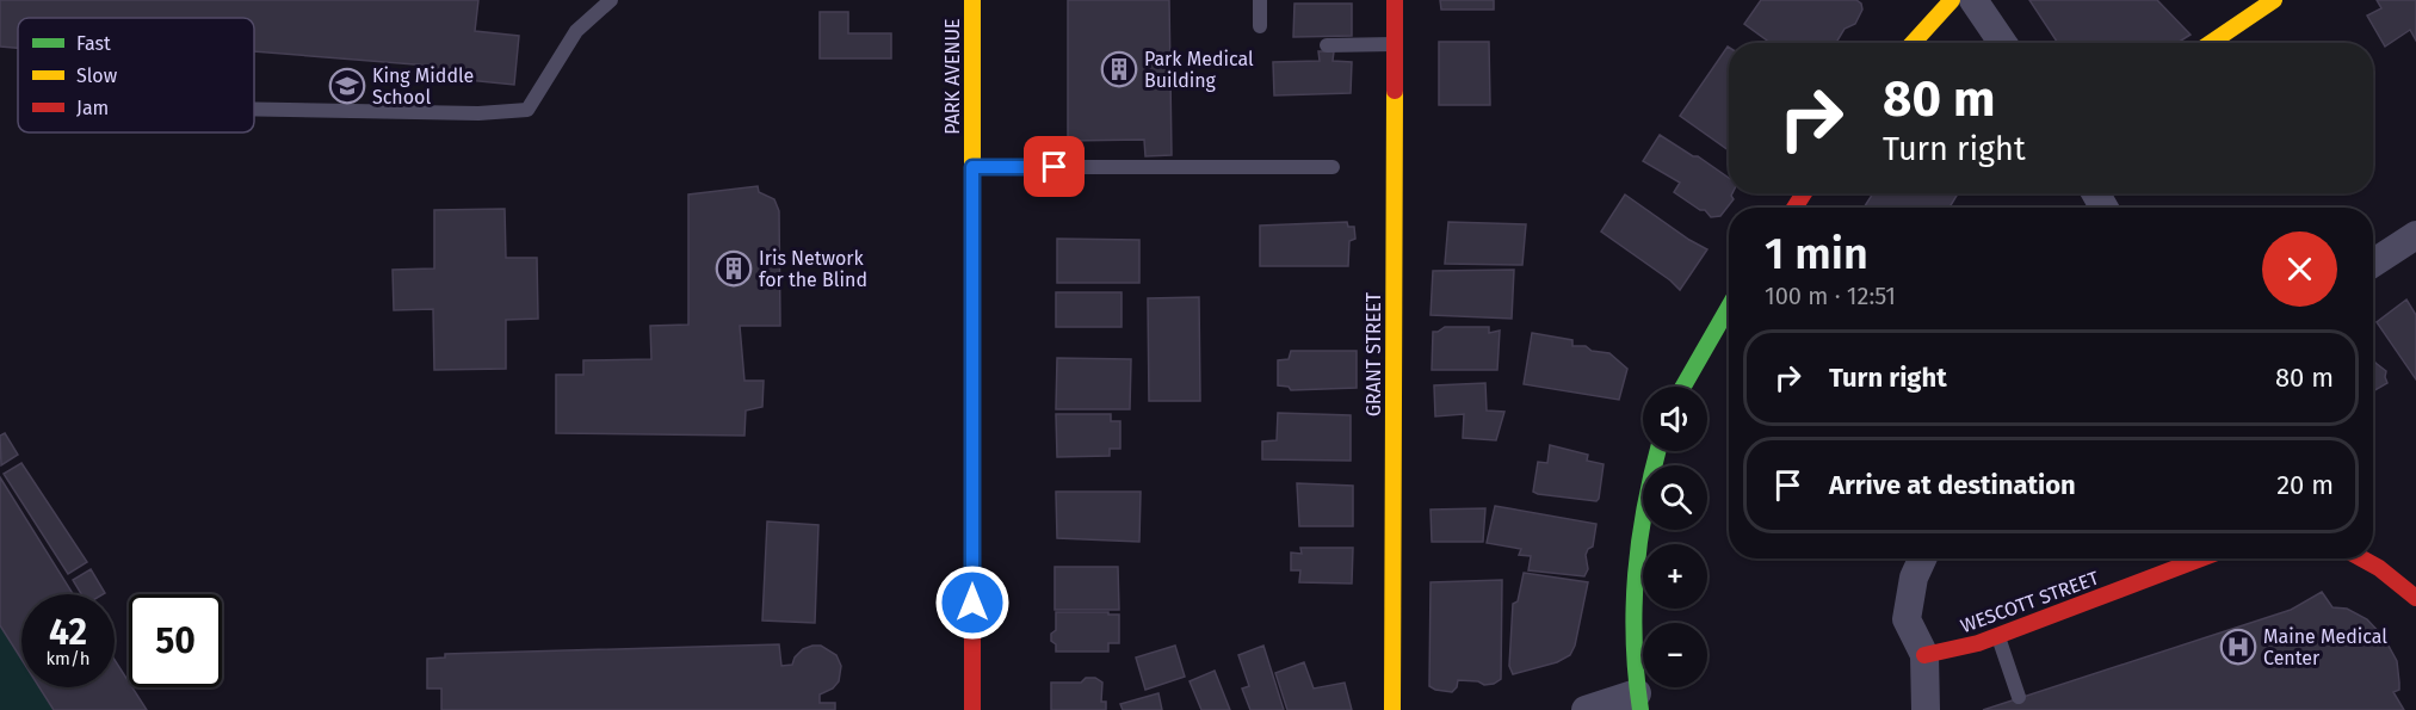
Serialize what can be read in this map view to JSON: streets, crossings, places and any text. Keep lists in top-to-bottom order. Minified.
{"streets":{"street":["PARK AVENUE","GRANT STREET","WESCOTT STREET"]},"places":{"building":["Park Medical Building","Iris Network for the Blind"],"school or university":["King Middle School"],"hospital":["Maine Medical Center"]},"legend":["Fast","Slow","Jam"],"page":{"turn":["80 m","Turn right"],"heading":["1 min","100 m · 12:51"],"list":[{"name":"Turn right","value":"80 m"},{"name":"Arrive at destination","value":"20 m"}],"map_buttons":["+","−"],"speed":"42 km/h","limit":"50"}}
